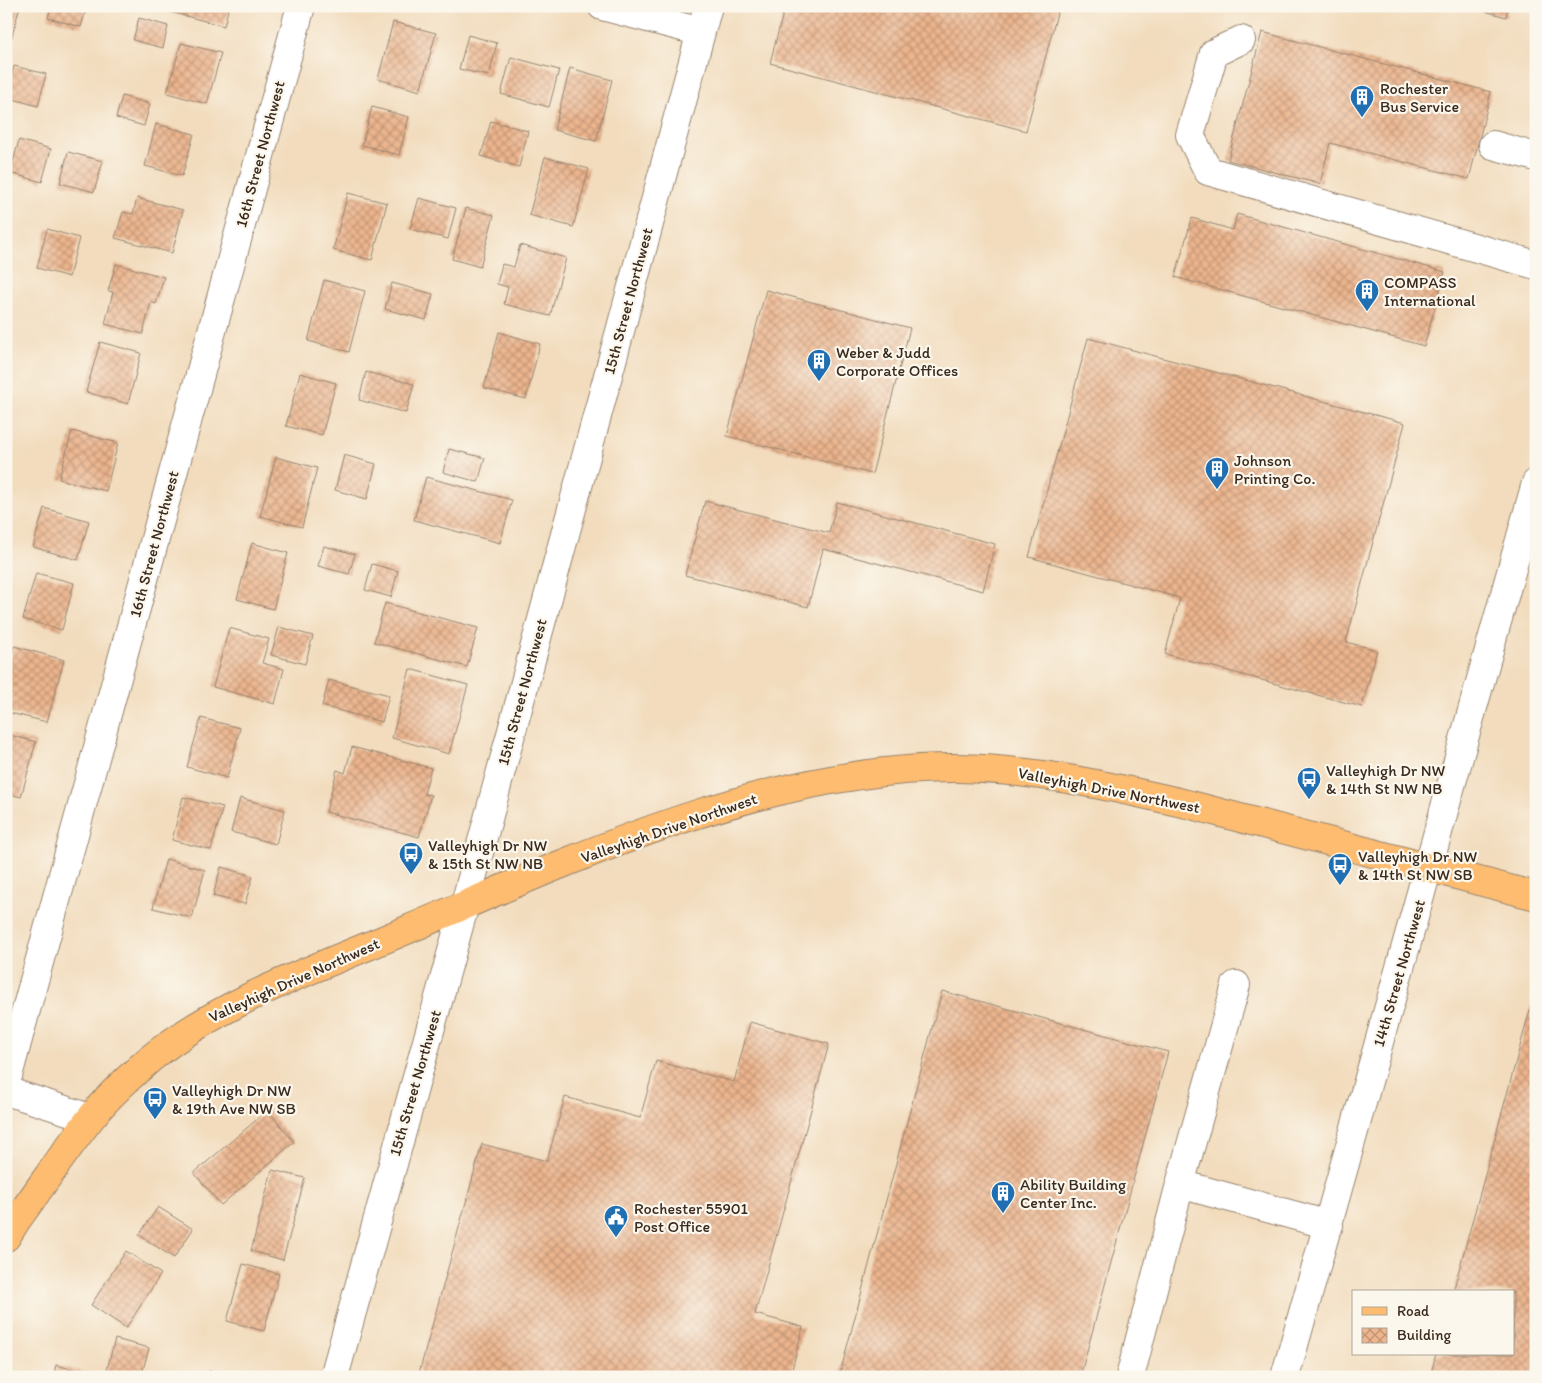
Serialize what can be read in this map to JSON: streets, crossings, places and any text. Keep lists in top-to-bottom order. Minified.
{"streets":{"main road":["Valleyhigh Drive Northwest"],"street":["16th Street Northwest","15th Street Northwest","14th Street Northwest"]},"crossings":[["15th Street Northwest","Valleyhigh Drive Northwest"],["Valleyhigh Drive Northwest","14th Street Northwest"]],"places":{"building":["Rochester Bus Service","COMPASS International","Weber & Judd Corporate Offices","Johnson Printing Co.","Ability Building Center Inc."],"bus stop":["Valleyhigh Dr NW & 14th St NW NB","Valleyhigh Dr NW & 15th St NW NB","Valleyhigh Dr NW & 14th St NW SB","Valleyhigh Dr NW & 19th Ave NW SB"],"public building":["Rochester 55901 Post Office"]},"legend":["Road","Building"]}
